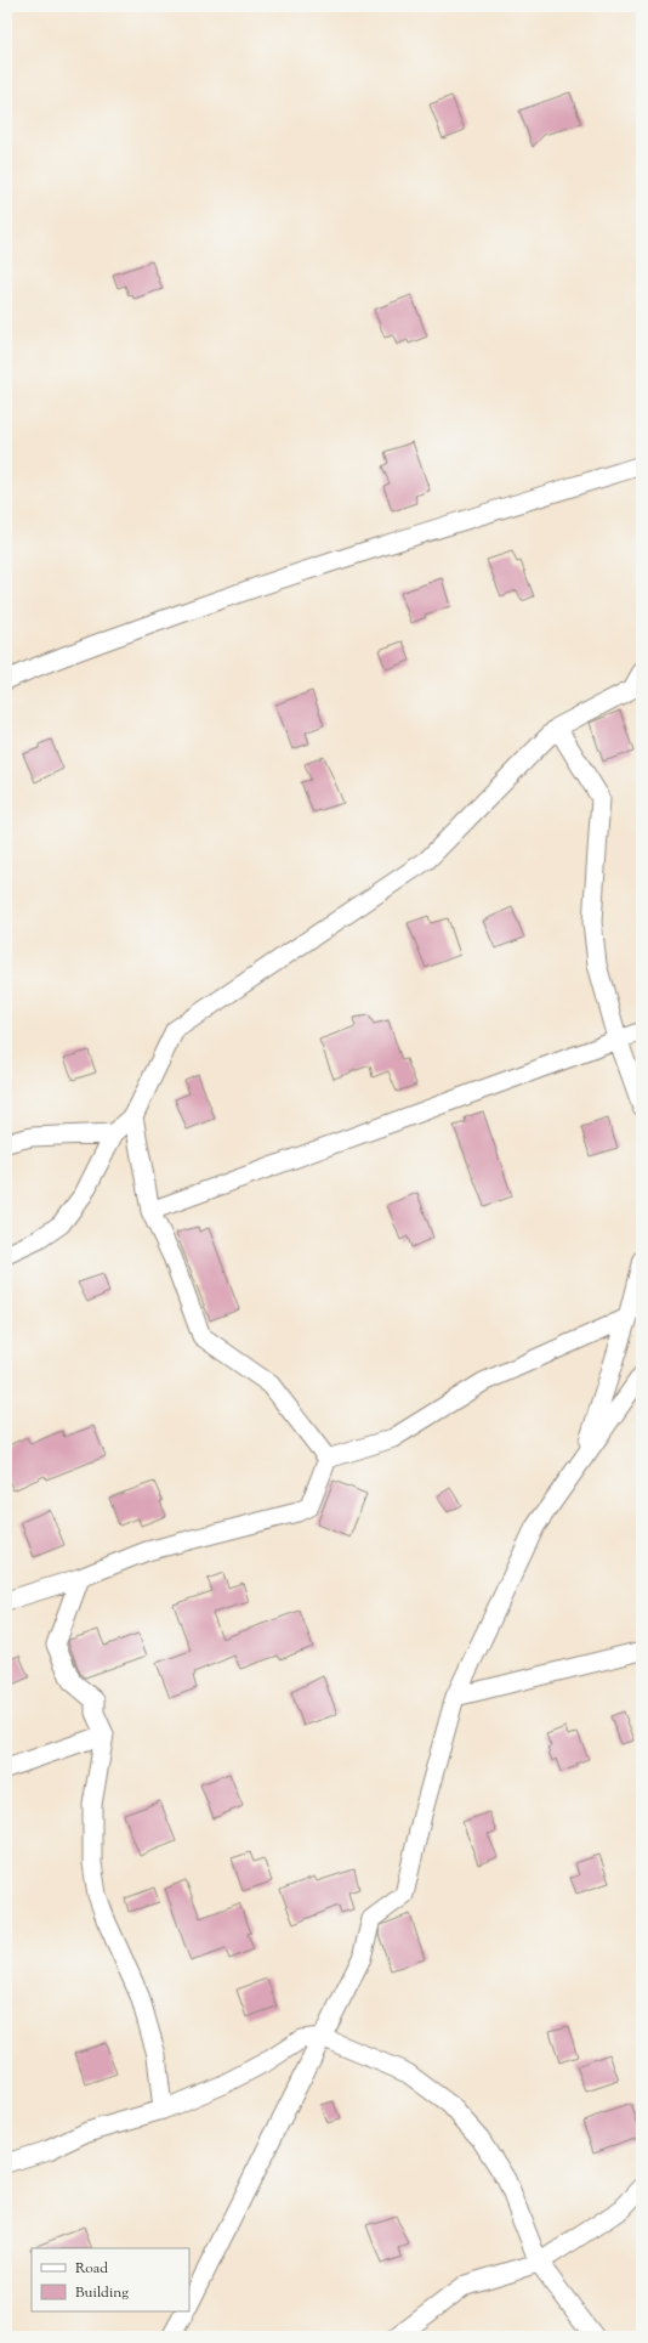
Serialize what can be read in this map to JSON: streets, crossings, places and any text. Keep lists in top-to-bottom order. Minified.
{"legend":["Road","Building"]}
